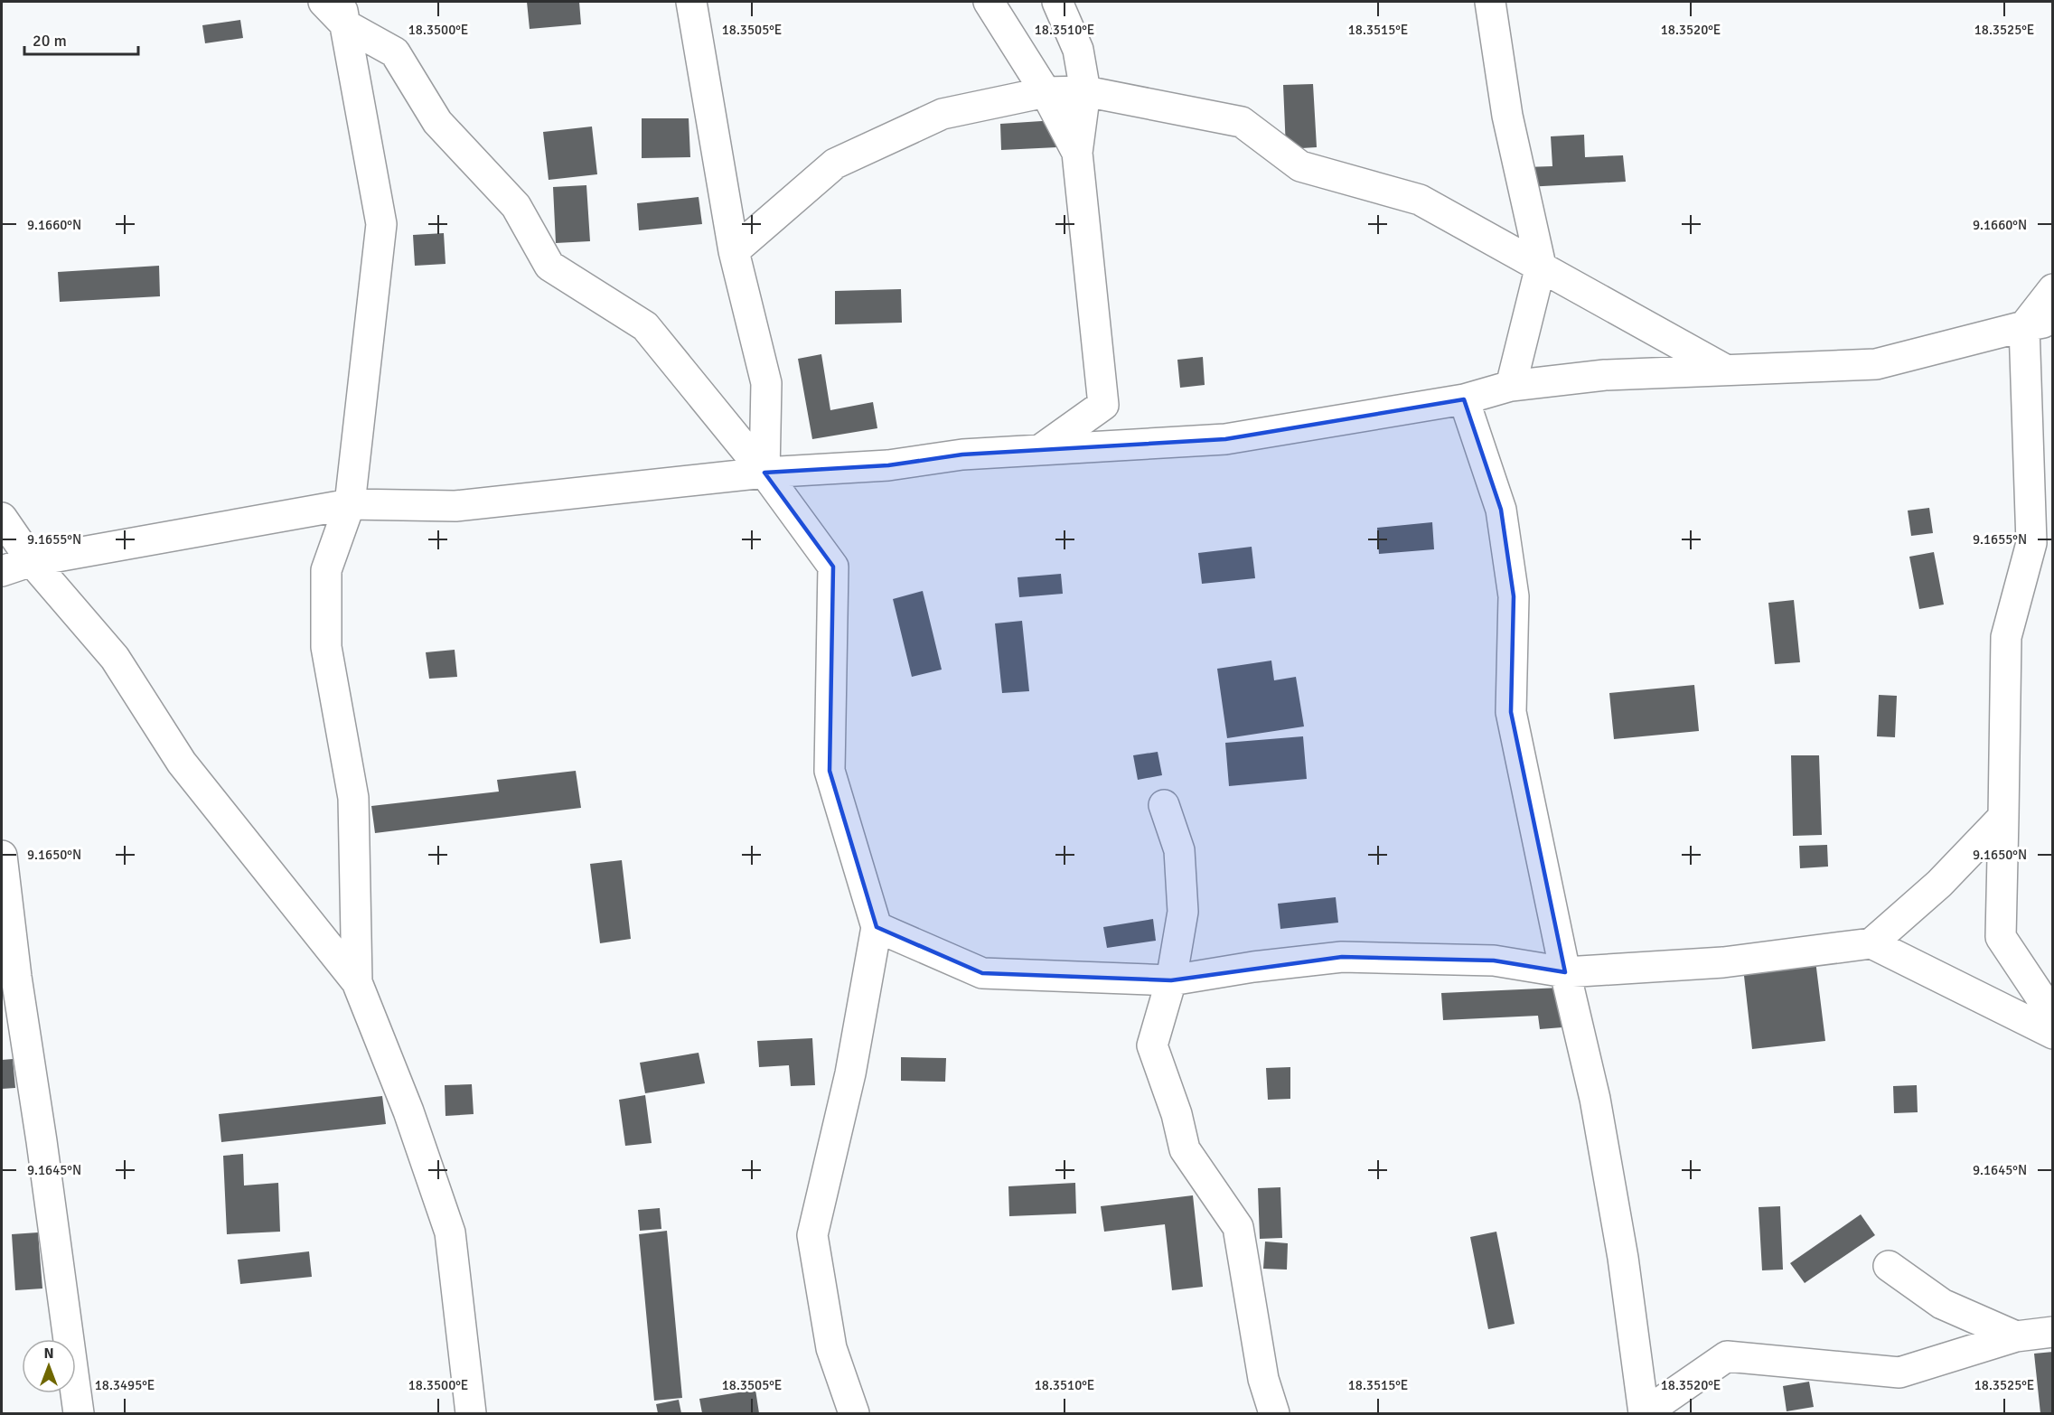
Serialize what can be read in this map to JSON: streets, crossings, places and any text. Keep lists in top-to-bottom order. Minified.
{"scale_bar":"20 m","north":"top","coordinates":["18.3500°E","18.3505°E","18.3510°E","18.3515°E","18.3520°E","18.3525°E","9.1660°N","9.1655°N","9.1650°N","9.1645°N","18.3495°E"]}
